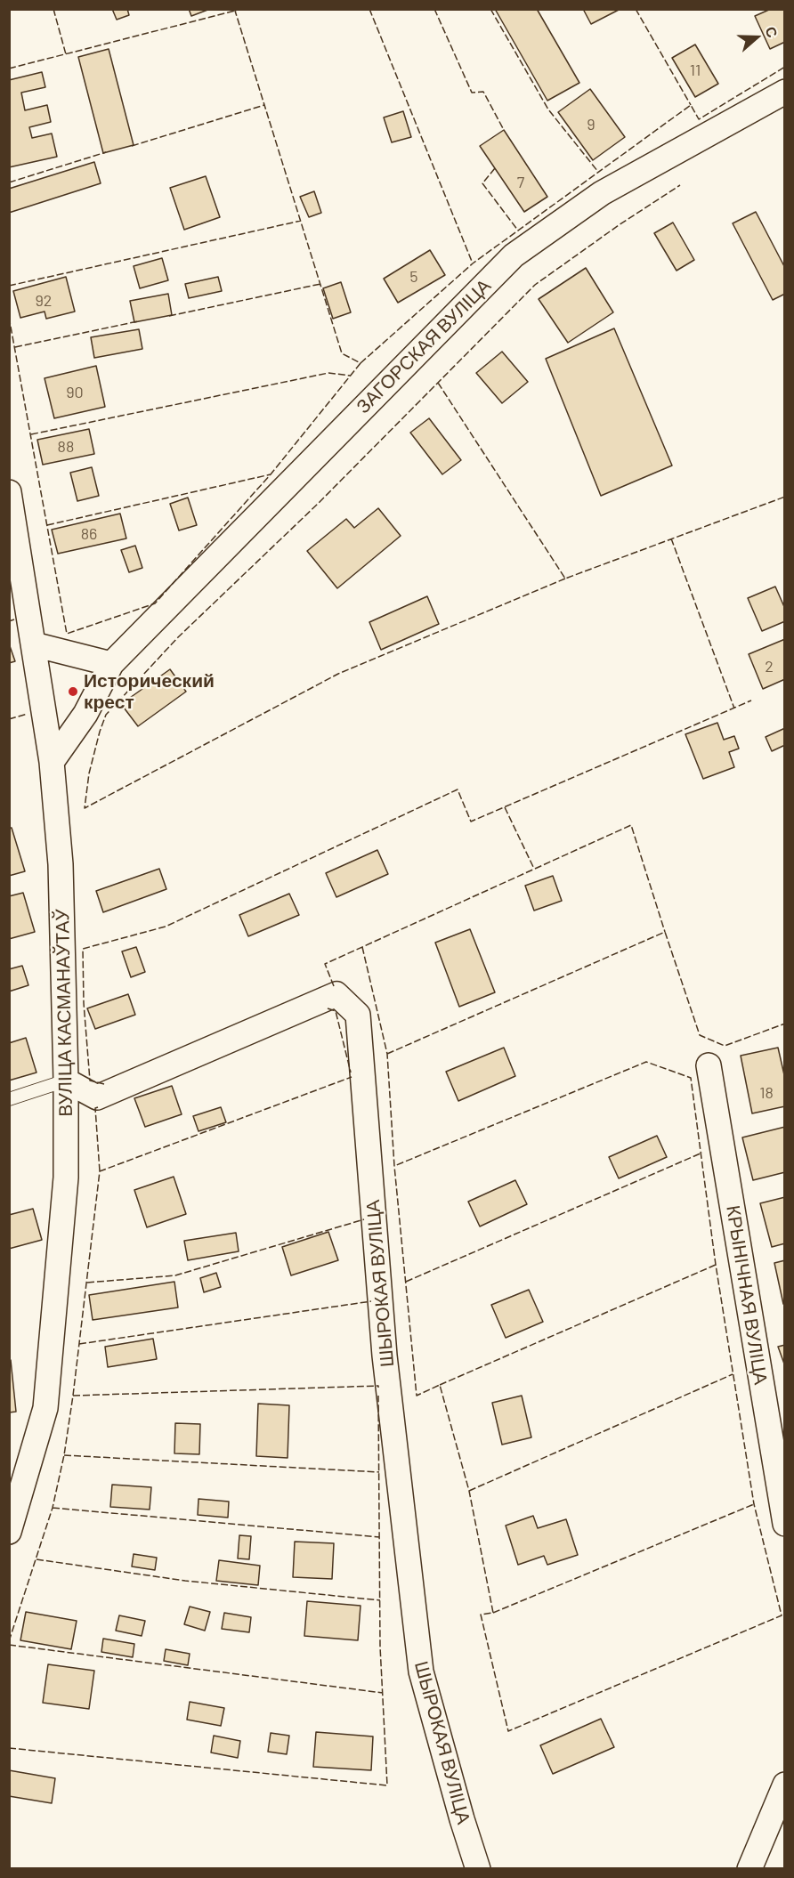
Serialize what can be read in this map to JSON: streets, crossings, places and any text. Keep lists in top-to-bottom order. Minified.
{"streets":{"street":["ЗАГОРСКАЯ ВУЛІЦА","ВУЛІЦА КАСМАНАЎТАЎ","ШЫРОКАЯ ВУЛІЦА","КРЫНІЧНАЯ ВУЛІЦА"]},"crossings":[["ЗАГОРСКАЯ ВУЛІЦА","ВУЛІЦА КАСМАНАЎТАЎ"],["ВУЛІЦА КАСМАНАЎТАЎ","ШЫРОКАЯ ВУЛІЦА"]],"places":["Исторический крест"],"house_numbers":["11","9","7","5","92","90","88","86","2","18"],"north":"right"}
